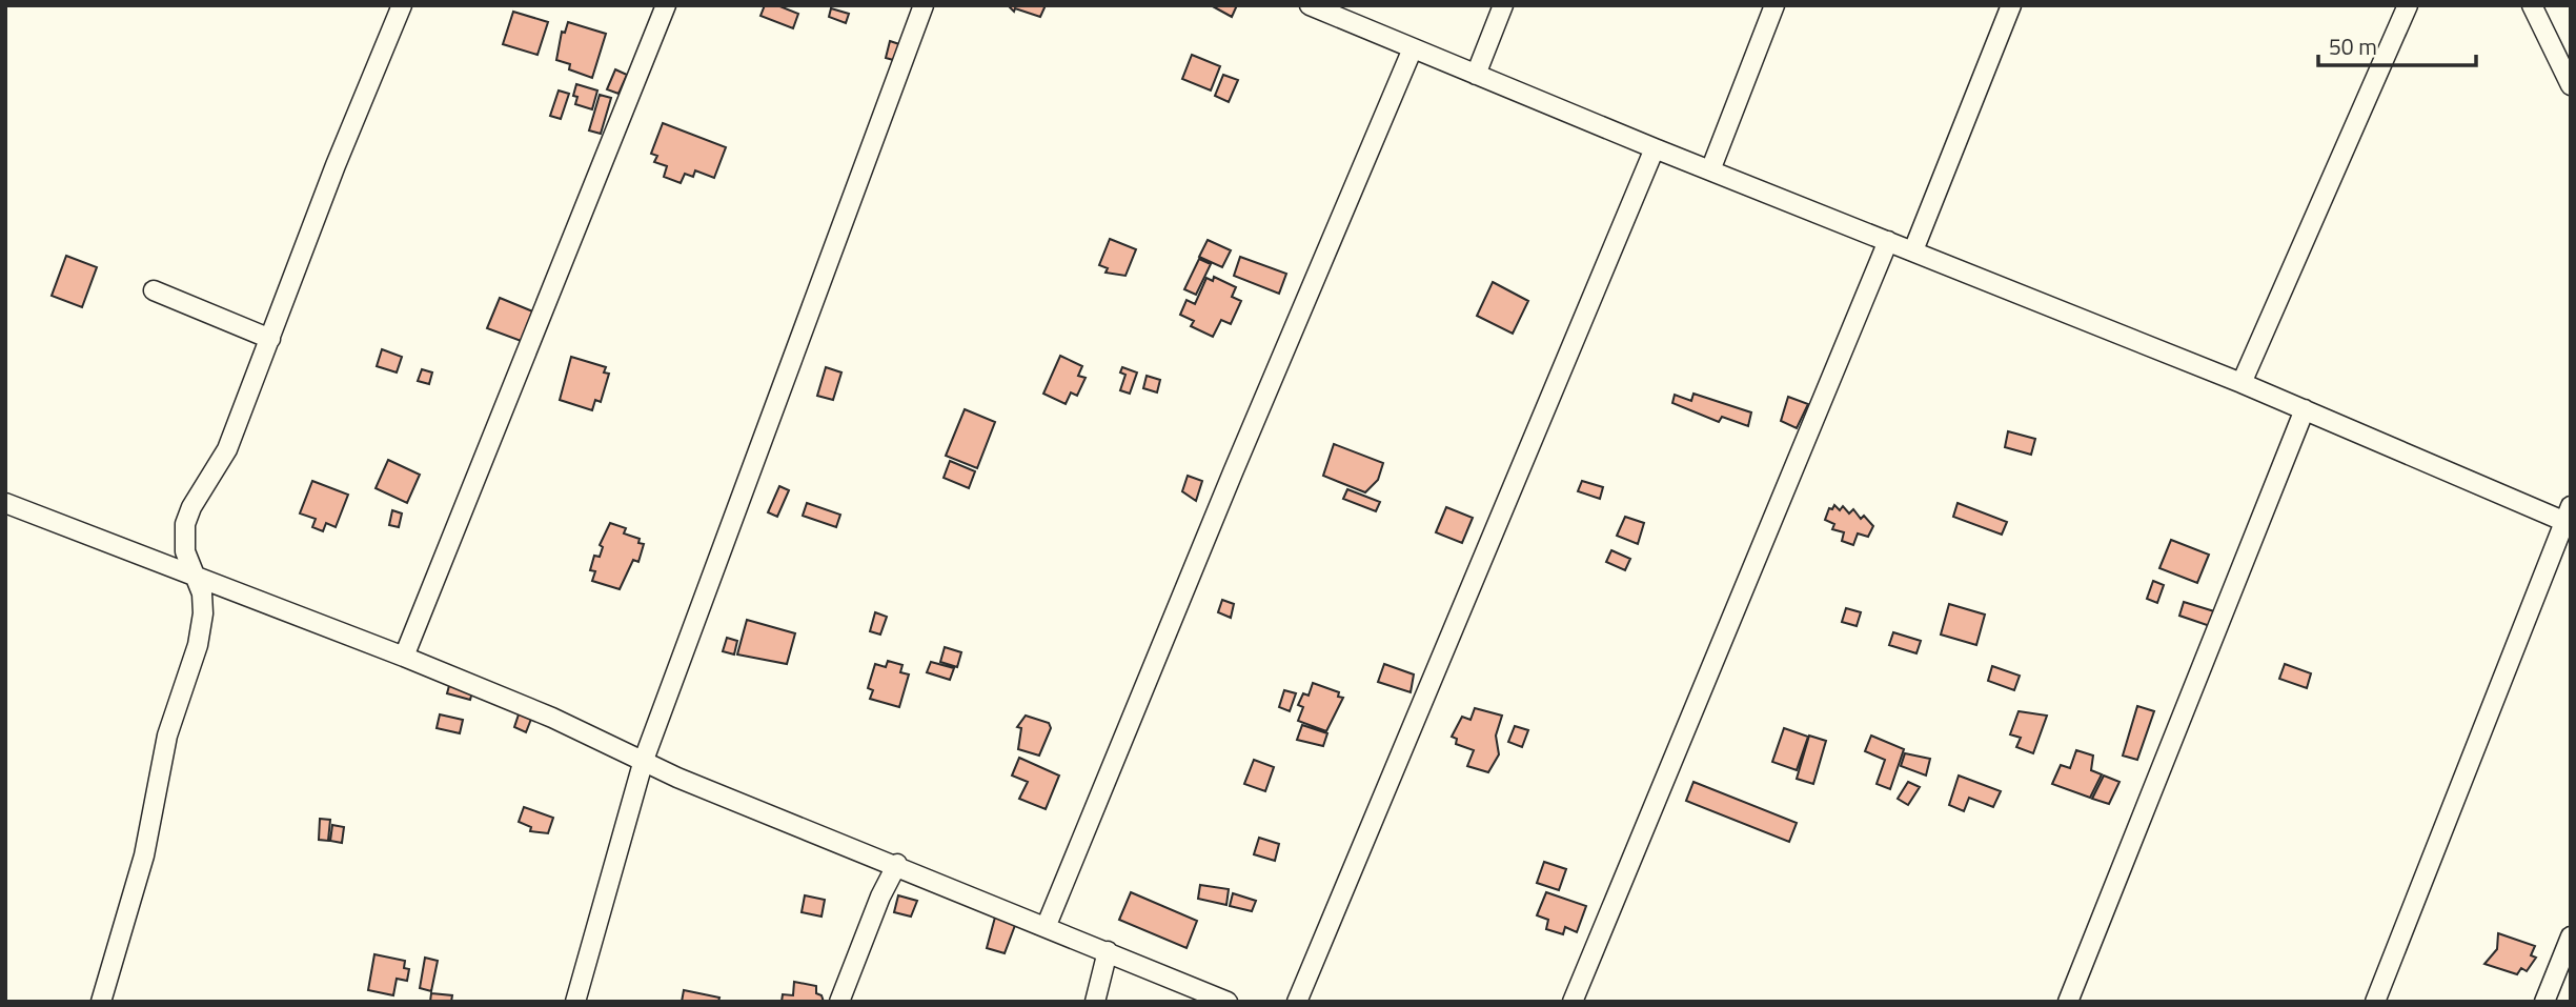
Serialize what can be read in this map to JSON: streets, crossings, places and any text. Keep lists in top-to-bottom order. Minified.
{"scale_bar":"50 m"}
